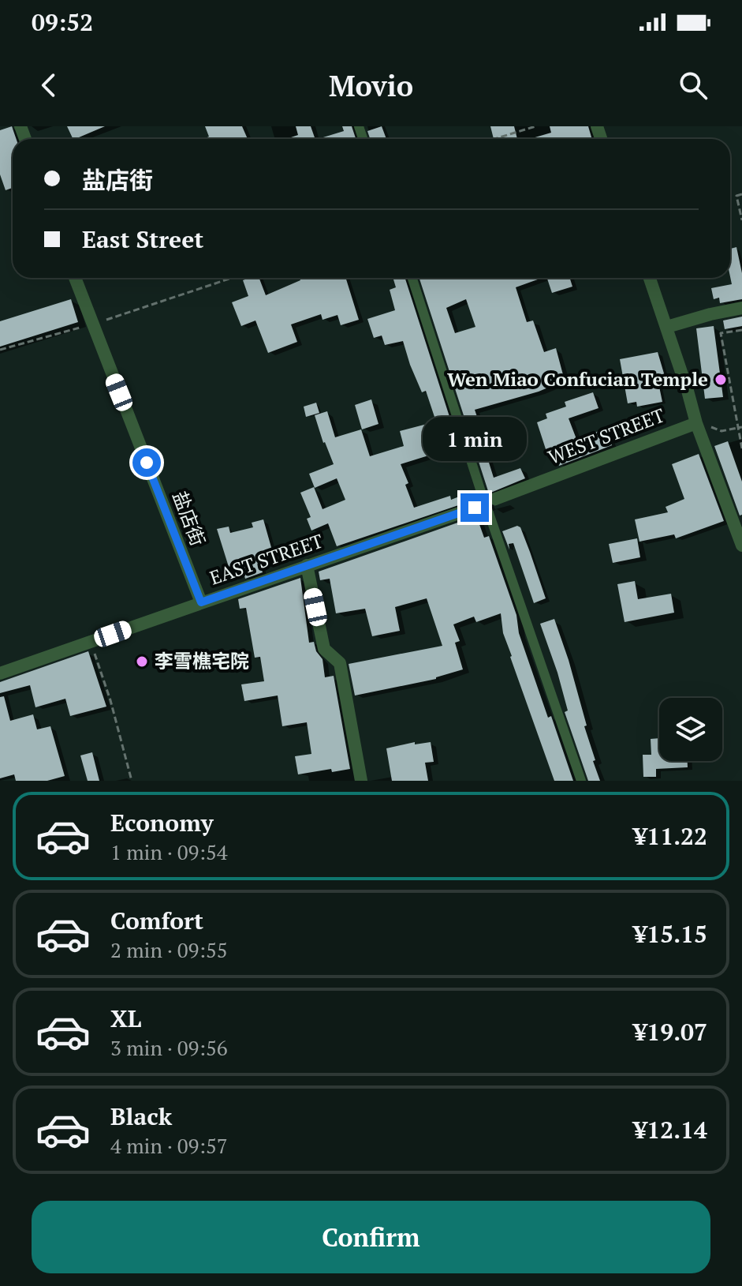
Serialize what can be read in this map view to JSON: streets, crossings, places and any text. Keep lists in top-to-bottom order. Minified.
{"streets":{"street":["WEST STREET","盐店街","EAST STREET"]},"crossings":[["盐店街","EAST STREET"]],"places":["Wen Miao Confucian Temple","李雪樵宅院"],"page":{"status":"09:52","header":"Movio","banner":["盐店街","East Street"],"bubble":"1 min","list":[{"name":"Economy","note":"1 min · 09:54","value":"¥11.22"},{"name":"Comfort","note":"2 min · 09:55","value":"¥15.15"},{"name":"XL","note":"3 min · 09:56","value":"¥19.07"},{"name":"Black","note":"4 min · 09:57","value":"¥12.14"}],"buttons":"Confirm"}}
